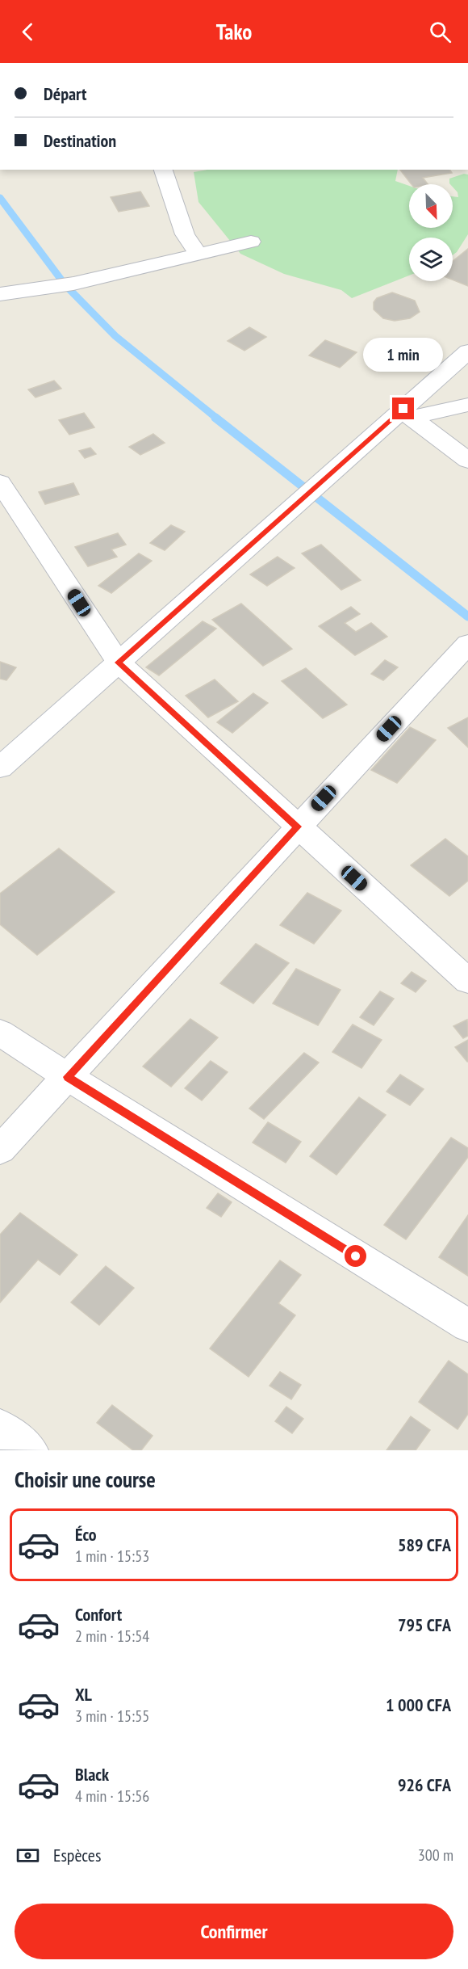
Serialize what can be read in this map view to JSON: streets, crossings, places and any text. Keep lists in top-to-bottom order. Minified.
{"north":"bottom right","page":{"header":"Tako","banner":["Départ","Destination"],"bubble":"1 min","heading":"Choisir une course","list":[{"name":"Éco","note":"1 min · 15:53","value":"589 CFA"},{"name":"Confort","note":"2 min · 15:54","value":"795 CFA"},{"name":"XL","note":"3 min · 15:55","value":"1 000 CFA"},{"name":"Black","note":"4 min · 15:56","value":"926 CFA"}],"pay":["Espèces","300 m"],"buttons":"Confirmer"}}
